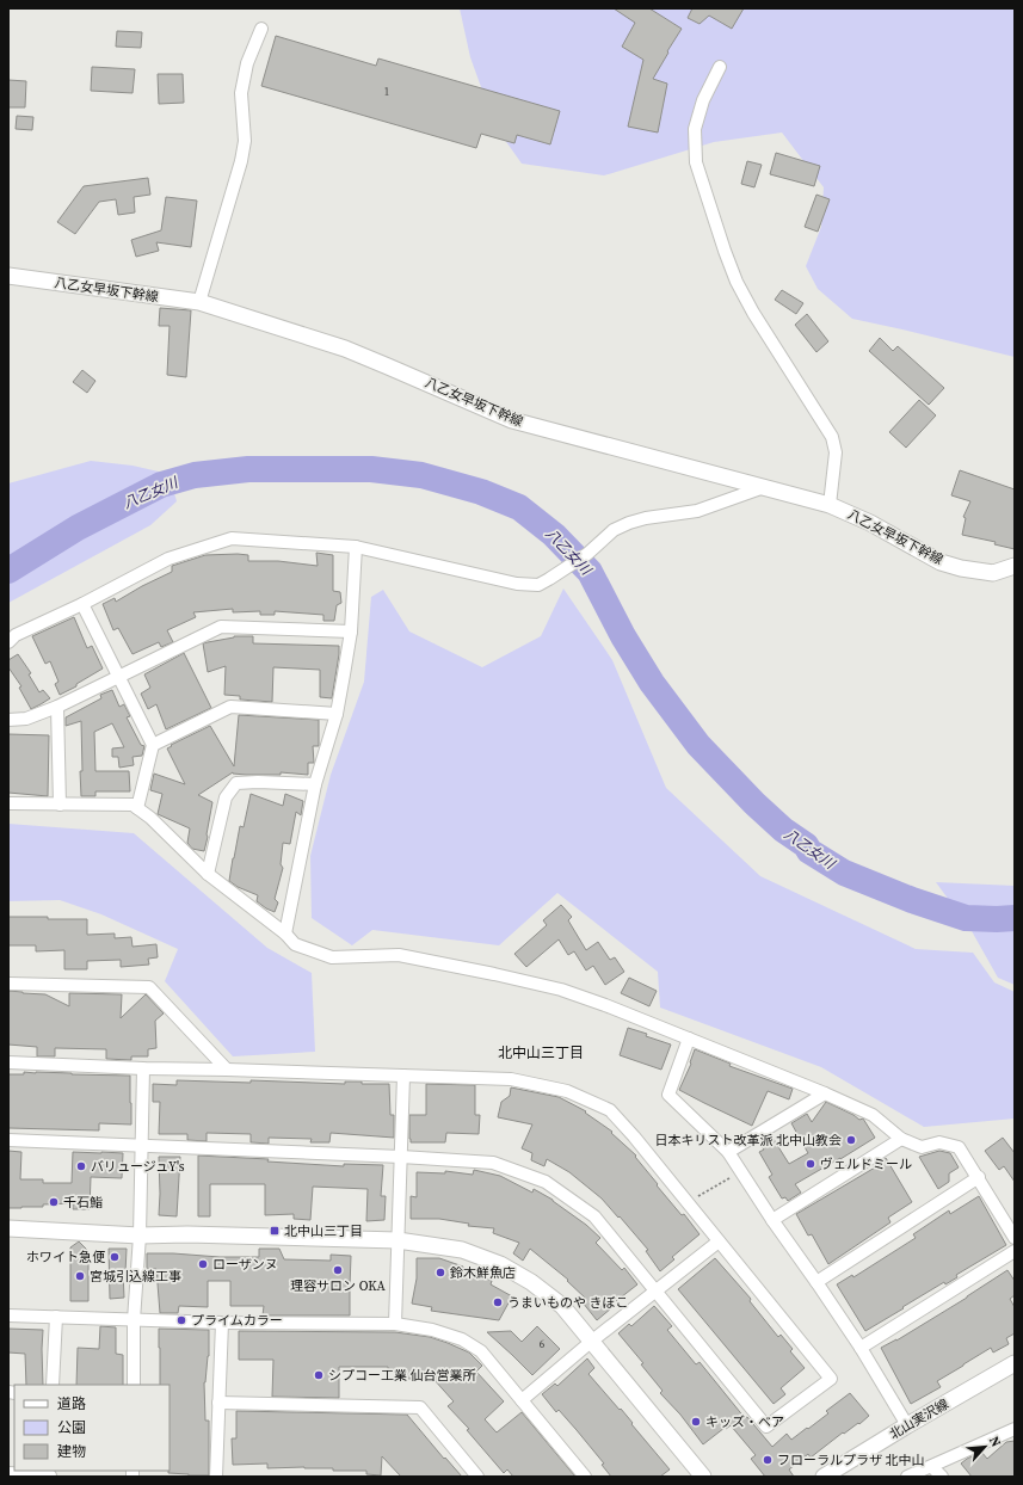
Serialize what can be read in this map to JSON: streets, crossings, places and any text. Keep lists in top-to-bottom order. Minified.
{"streets":{"street":["八乙女早坂下幹線","北山実沢線"]},"districts":["北中山三丁目"],"water":["八乙女川"],"places":{"other":["日本キリスト改革派 北中山教会","ヴェルドミール","バリュージュY's","千石鮨","ホワイト急便","ローザンヌ","理容サロン OKA","鈴木鮮魚店","宮城引込線工事","うまいものや きぼこ","プライムカラー","シプコー工業 仙台営業所","キッズ・ベア","フローラルプラザ 北中山"],"transit":["北中山三丁目"]},"house_numbers":["1","6"],"legend":["道路","公園","建物"],"north":"top right"}
